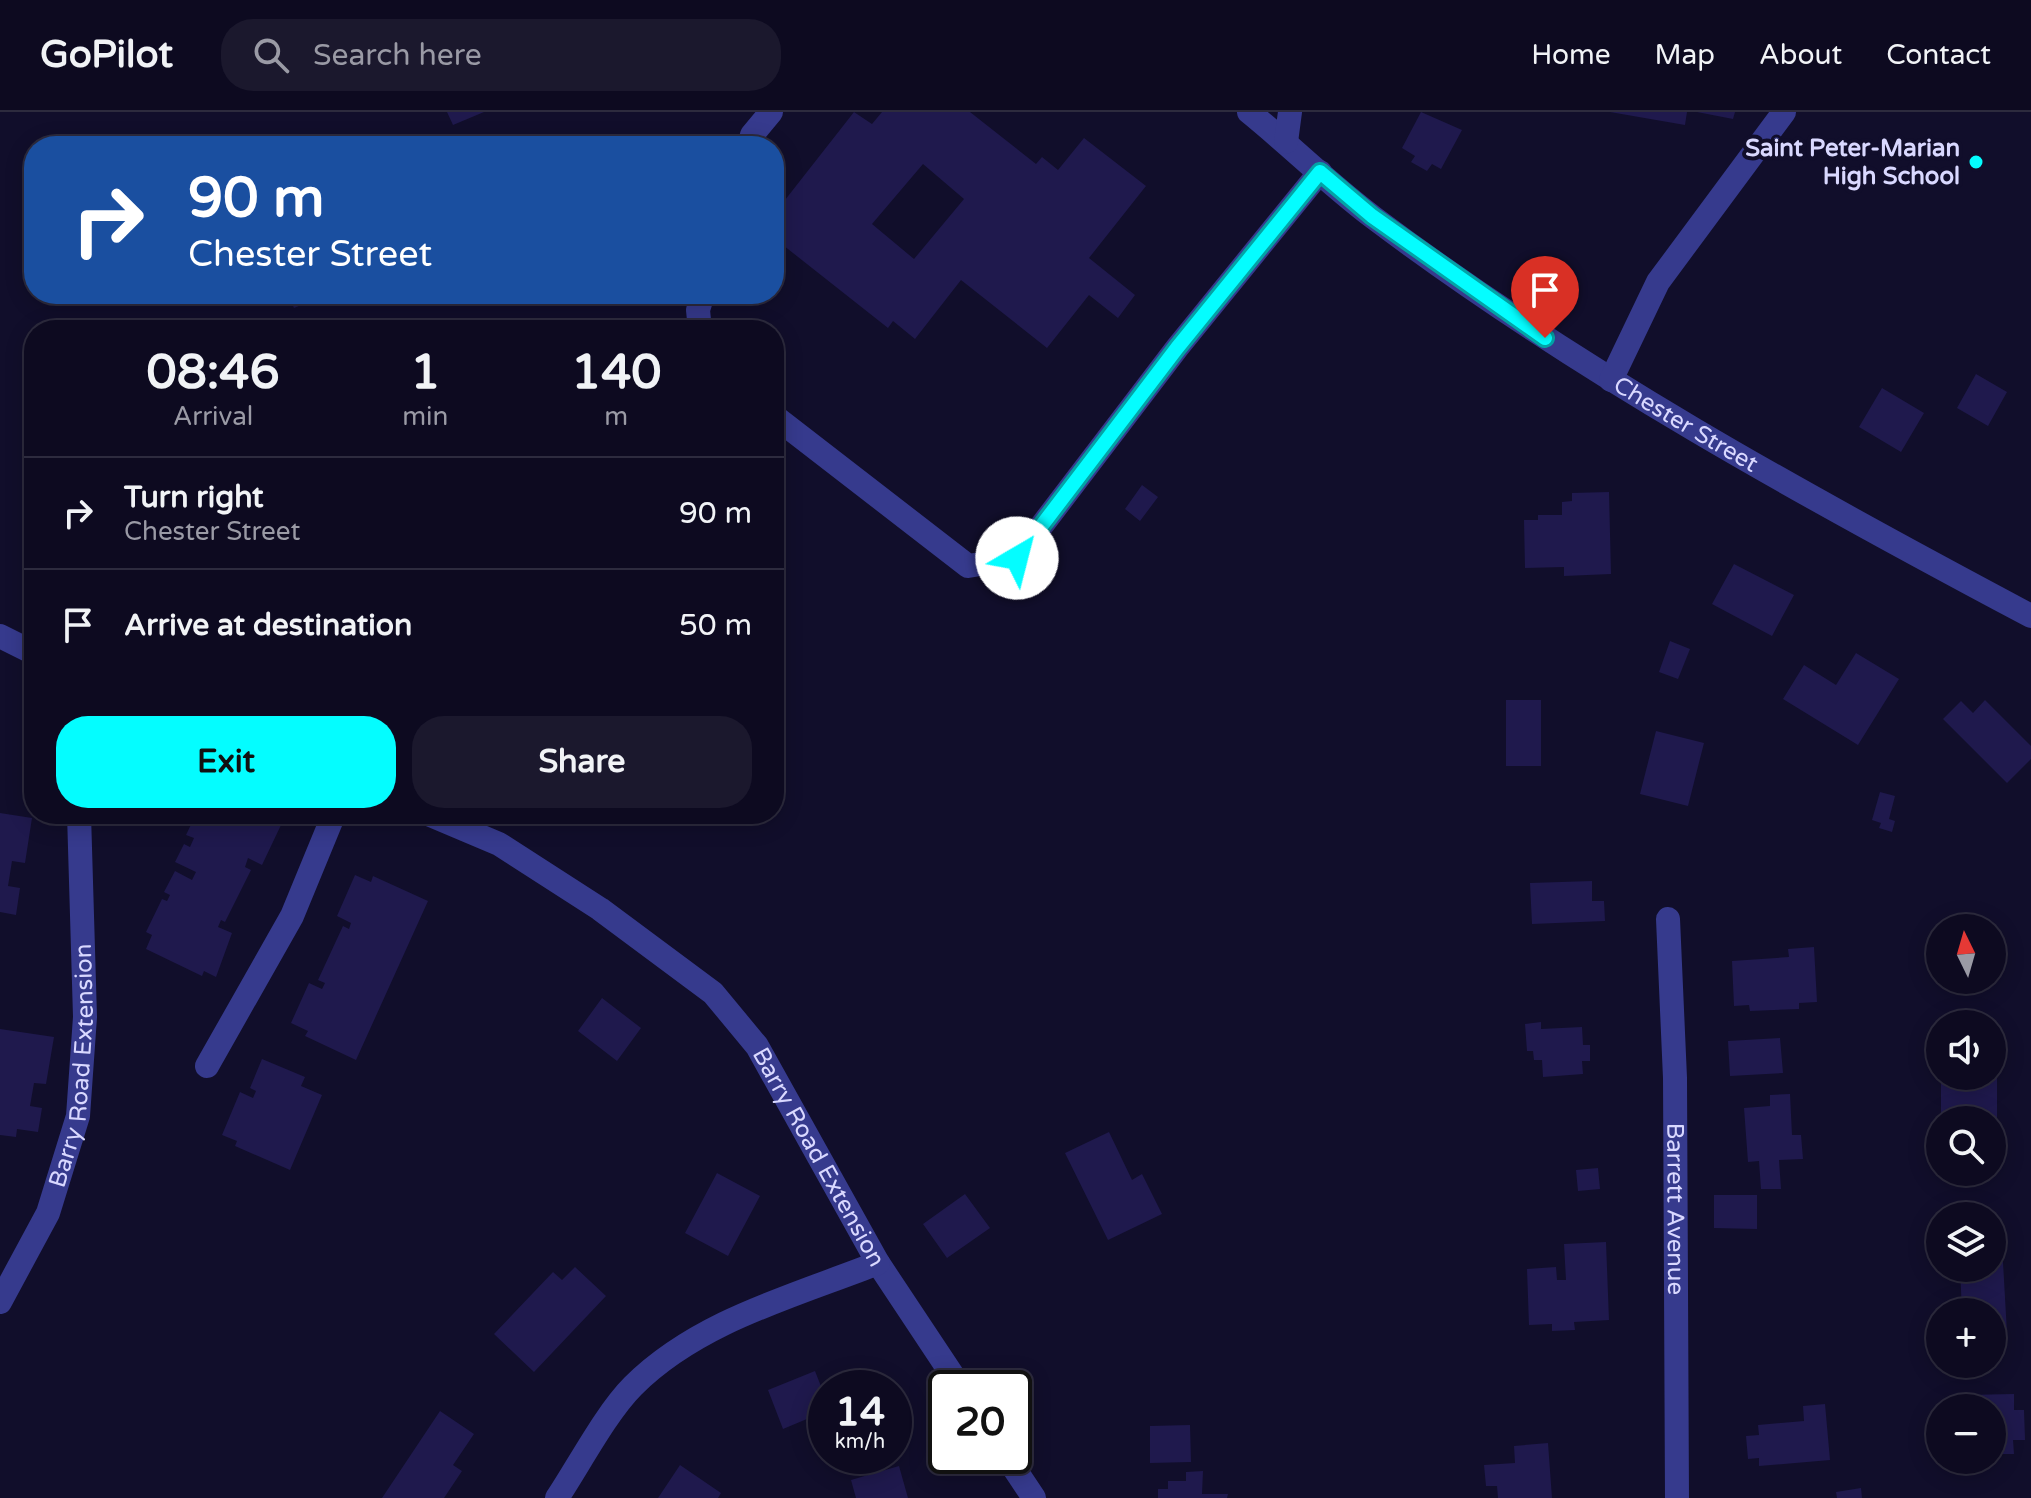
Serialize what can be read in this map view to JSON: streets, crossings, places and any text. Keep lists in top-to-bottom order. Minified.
{"streets":{"street":["Chester Street","Barry Road Extension","Barrett Avenue"]},"places":["Saint Peter-Marian High School"],"north":"top","page":{"header":"GoPilot","search":"Search here","nav":["Home","Map","About","Contact"],"turn":["90 m","Chester Street"],"eta":["08:46","Arrival","1","min","140","m"],"list":[{"name":"Turn right","note":"Chester Street","value":"90 m"},{"name":"Arrive at destination","value":"50 m"}],"buttons":["Exit","Share"],"map_buttons":["+","−"],"speed":"14 km/h","limit":"20"}}
